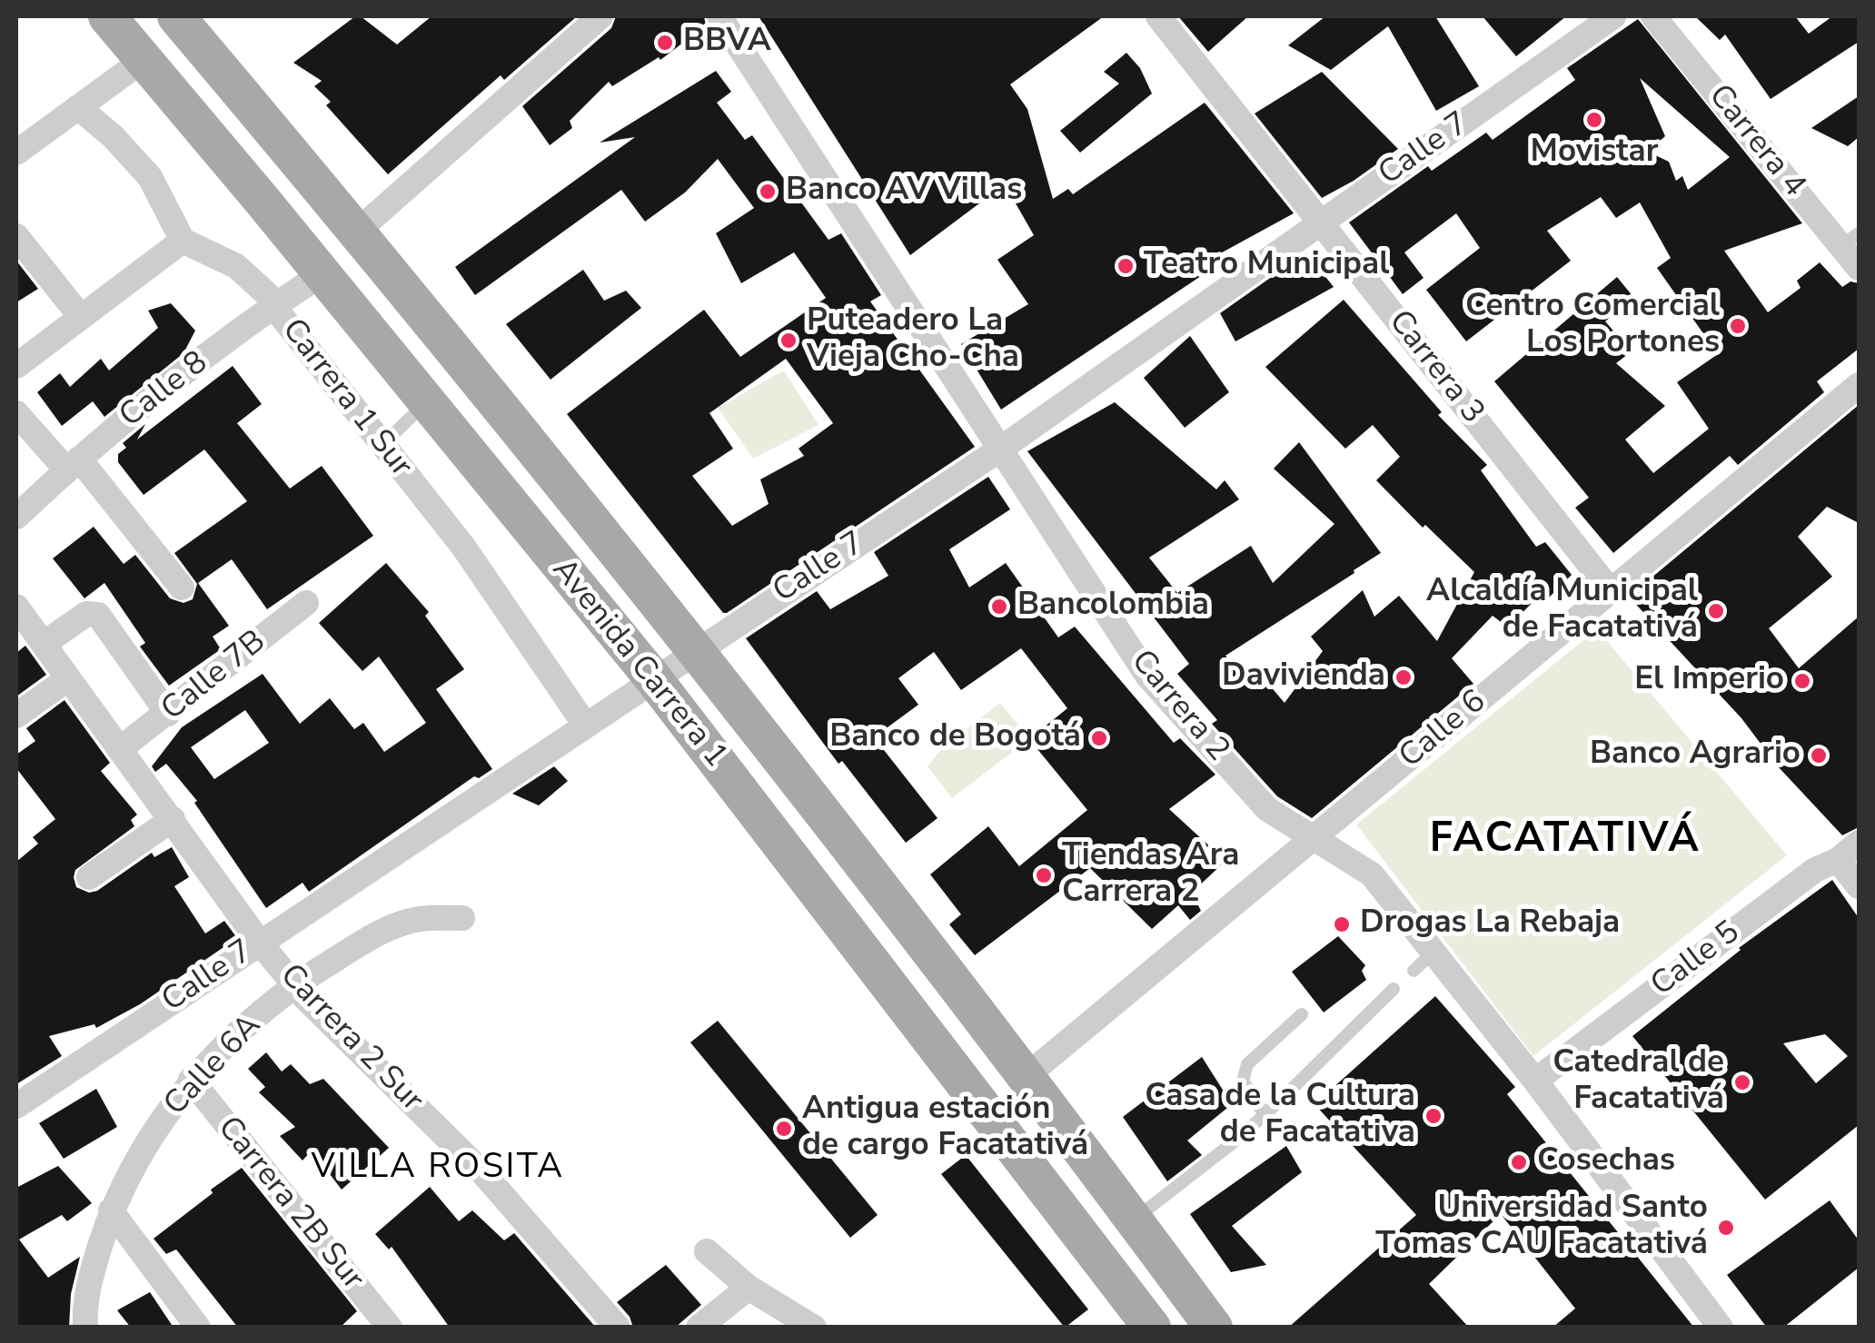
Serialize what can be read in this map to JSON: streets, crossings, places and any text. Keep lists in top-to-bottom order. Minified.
{"streets":{"main road":["Avenida Carrera 1"],"street":["Carrera 4","Calle 7","Carrera 3","Calle 8","Carrera 1 Sur","Calle 7B","Carrera 2","Calle 6","Calle 5","Carrera 2 Sur","Calle 6A","Carrera 2B Sur"]},"crossings":[["Calle 7","Carrera 3"],["Calle 7","Carrera 1 Sur"],["Calle 7","Avenida Carrera 1"],["Calle 7","Carrera 2"],["Calle 7","Carrera 2 Sur"],["Carrera 3","Calle 6"],["Calle 8","Carrera 1 Sur"],["Calle 8","Avenida Carrera 1"],["Avenida Carrera 1","Calle 6"],["Calle 7B","Carrera 2 Sur"],["Carrera 2","Calle 6"],["Carrera 2","Calle 5"],["Carrera 2 Sur","Calle 6A"],["Calle 6A","Carrera 2B Sur"]],"districts":["FACATATIVÁ","VILLA ROSITA"],"places":["BBVA","Movistar","Banco AV Villas","Teatro Municipal","Centro Comercial Los Portones","Puteadero La Vieja Cho-Cha","Bancolombia","Alcaldía Municipal de Facatativá","Davivienda","El Imperio","Banco de Bogotá","Banco Agrario","Tiendas Ara Carrera 2","Drogas La Rebaja","Catedral de Facatativá","Casa de la Cultura de Facatativa","Antigua estación de cargo Facatativá","Cosechas","Universidad Santo Tomas CAU Facatativá"]}
